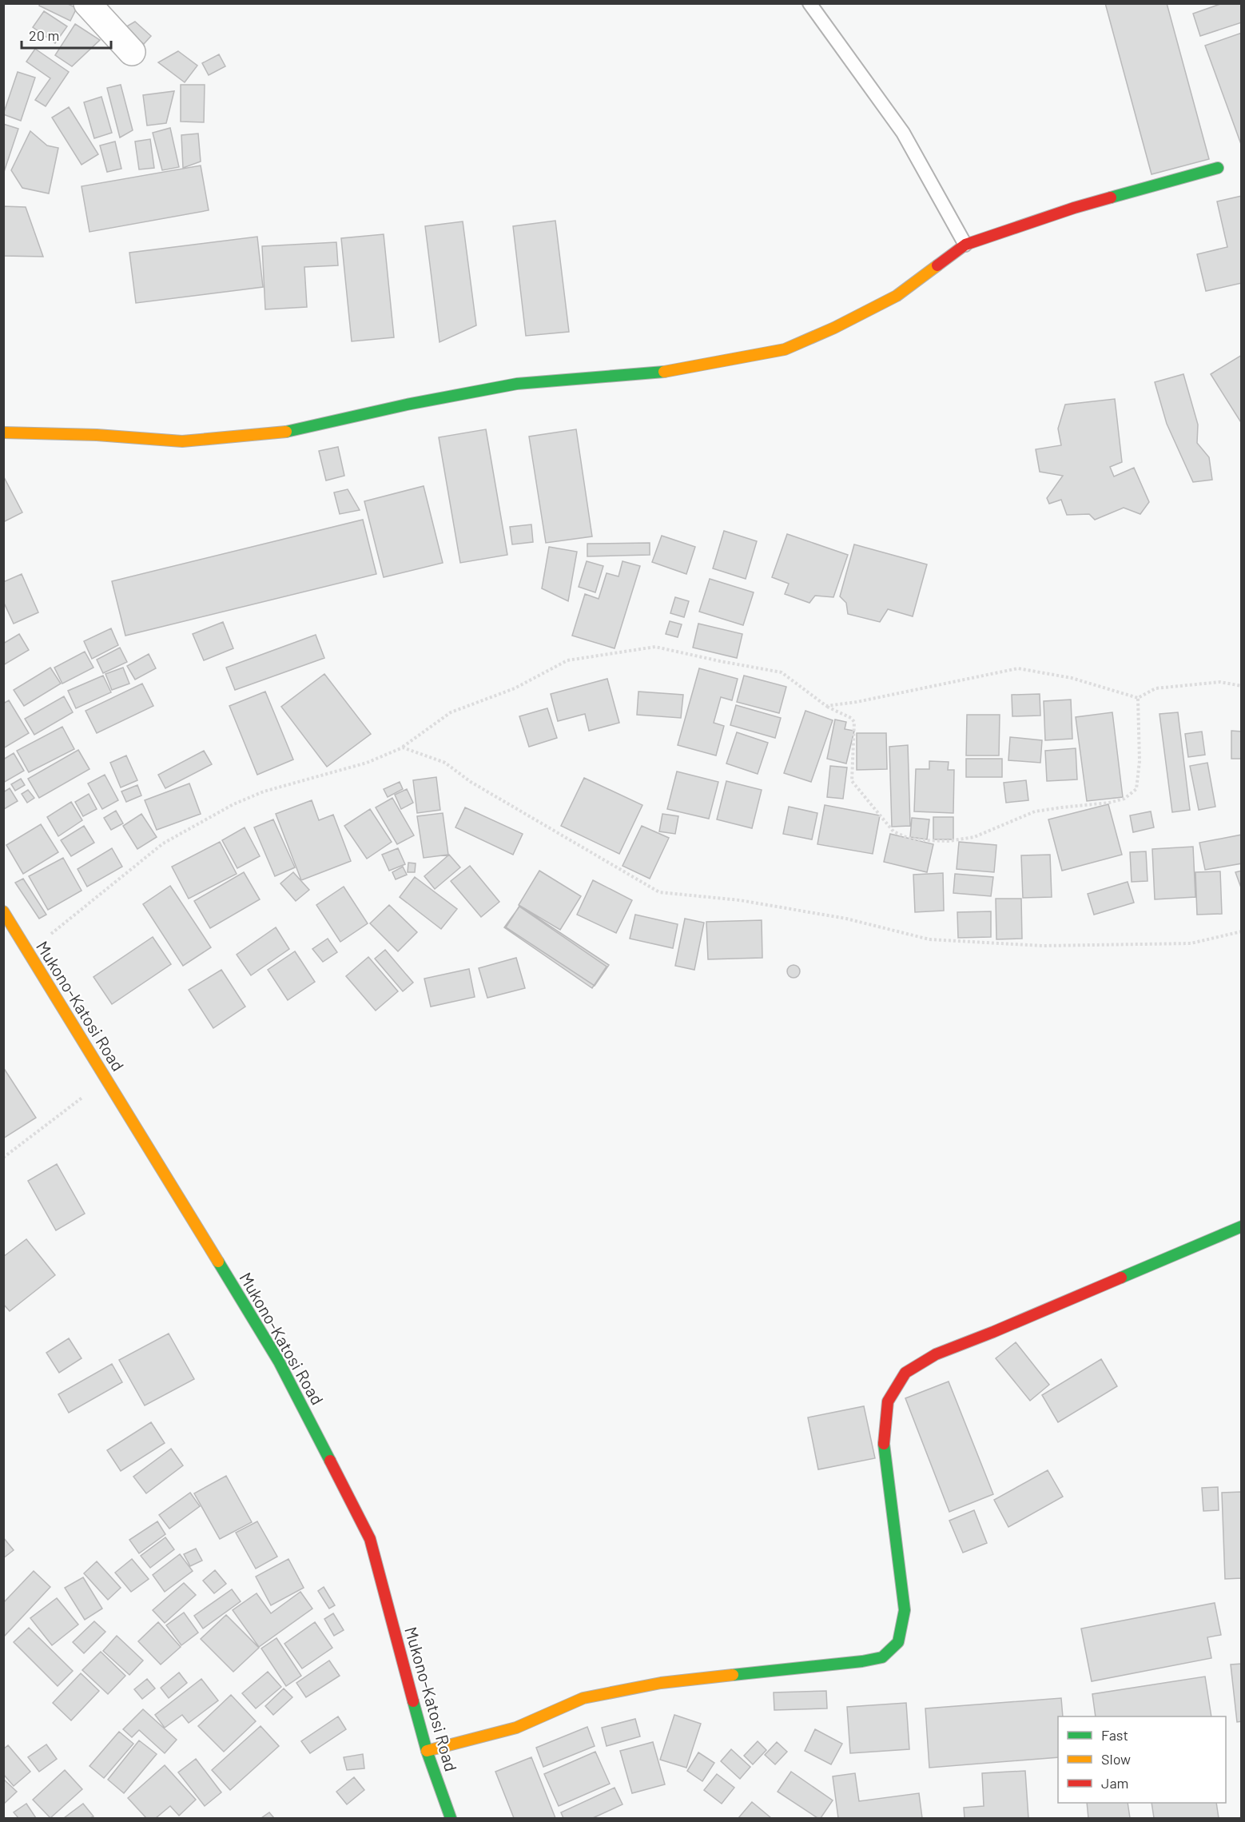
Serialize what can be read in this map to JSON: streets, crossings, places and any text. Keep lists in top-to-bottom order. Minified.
{"streets":{"street":["Mukono-Katosi Road"]},"legend":["Fast","Slow","Jam"],"scale_bar":"20 m"}
